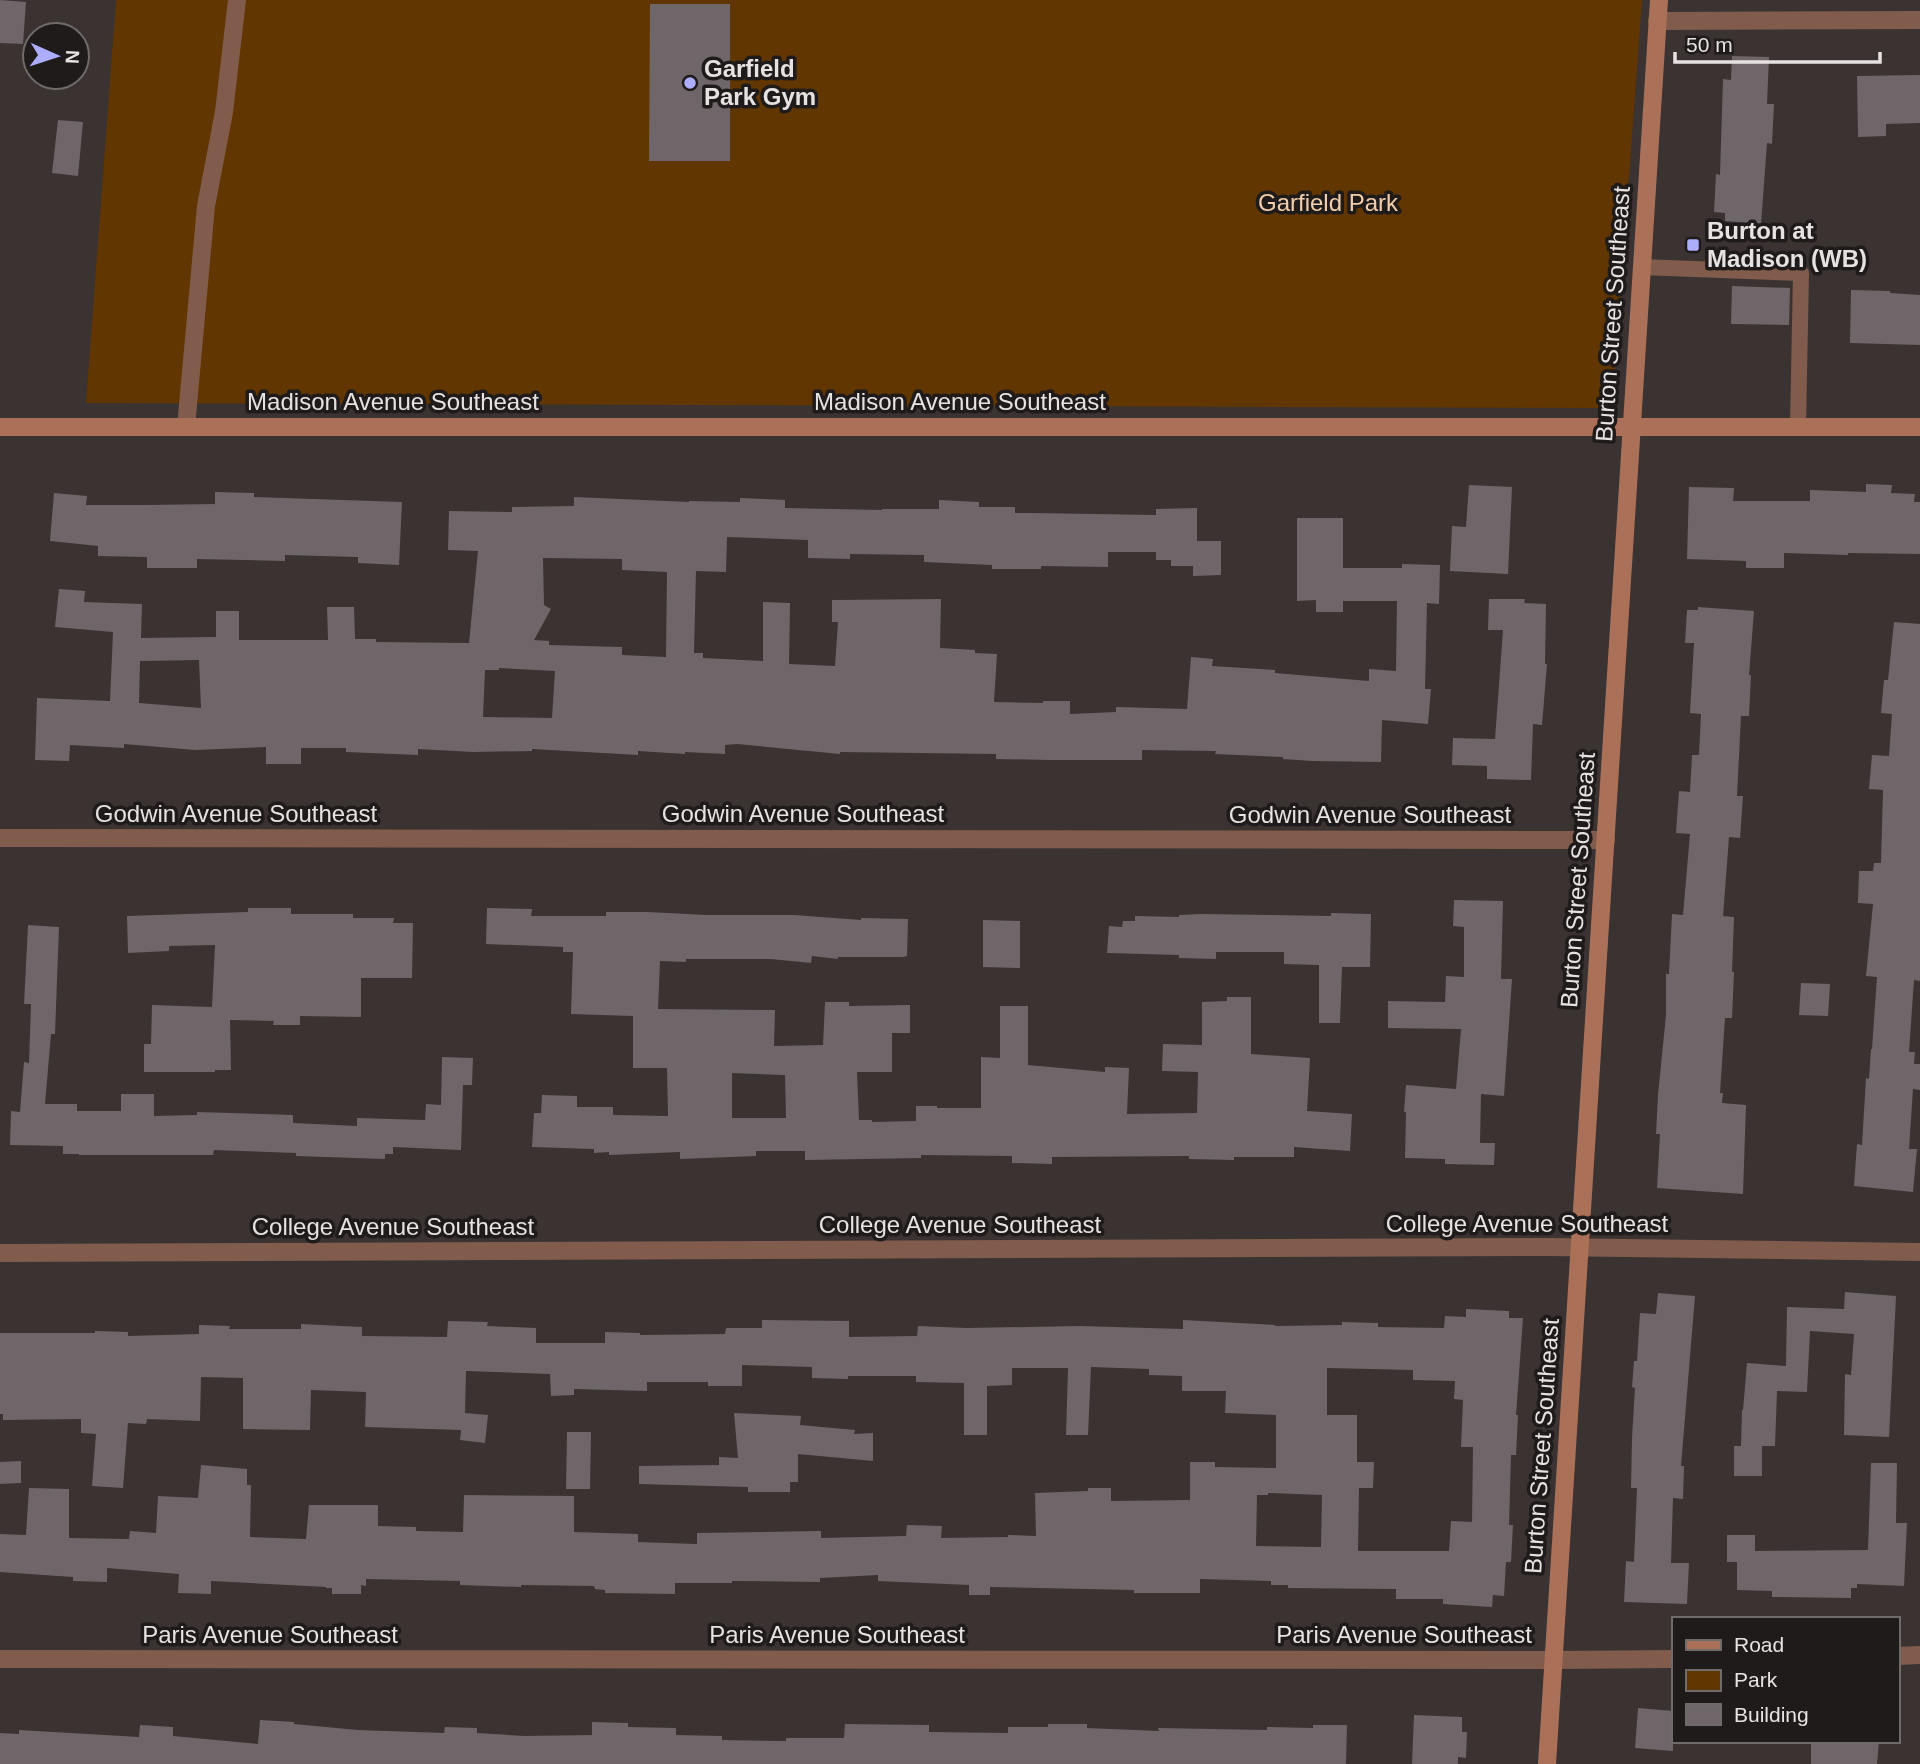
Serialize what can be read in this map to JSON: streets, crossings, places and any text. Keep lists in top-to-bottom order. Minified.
{"streets":{"street":["Burton Street Southeast","Madison Avenue Southeast","Godwin Avenue Southeast","College Avenue Southeast","Paris Avenue Southeast"]},"crossings":[["Burton Street Southeast","Madison Avenue Southeast"],["Burton Street Southeast","Godwin Avenue Southeast"],["Burton Street Southeast","College Avenue Southeast"],["Burton Street Southeast","Paris Avenue Southeast"]],"parks":["Garfield Park"],"places":{"other":["Garfield Park Gym"],"transit":["Burton at Madison (WB)"]},"legend":["Road","Park","Building"],"scale_bar":"50 m","north":"right"}
